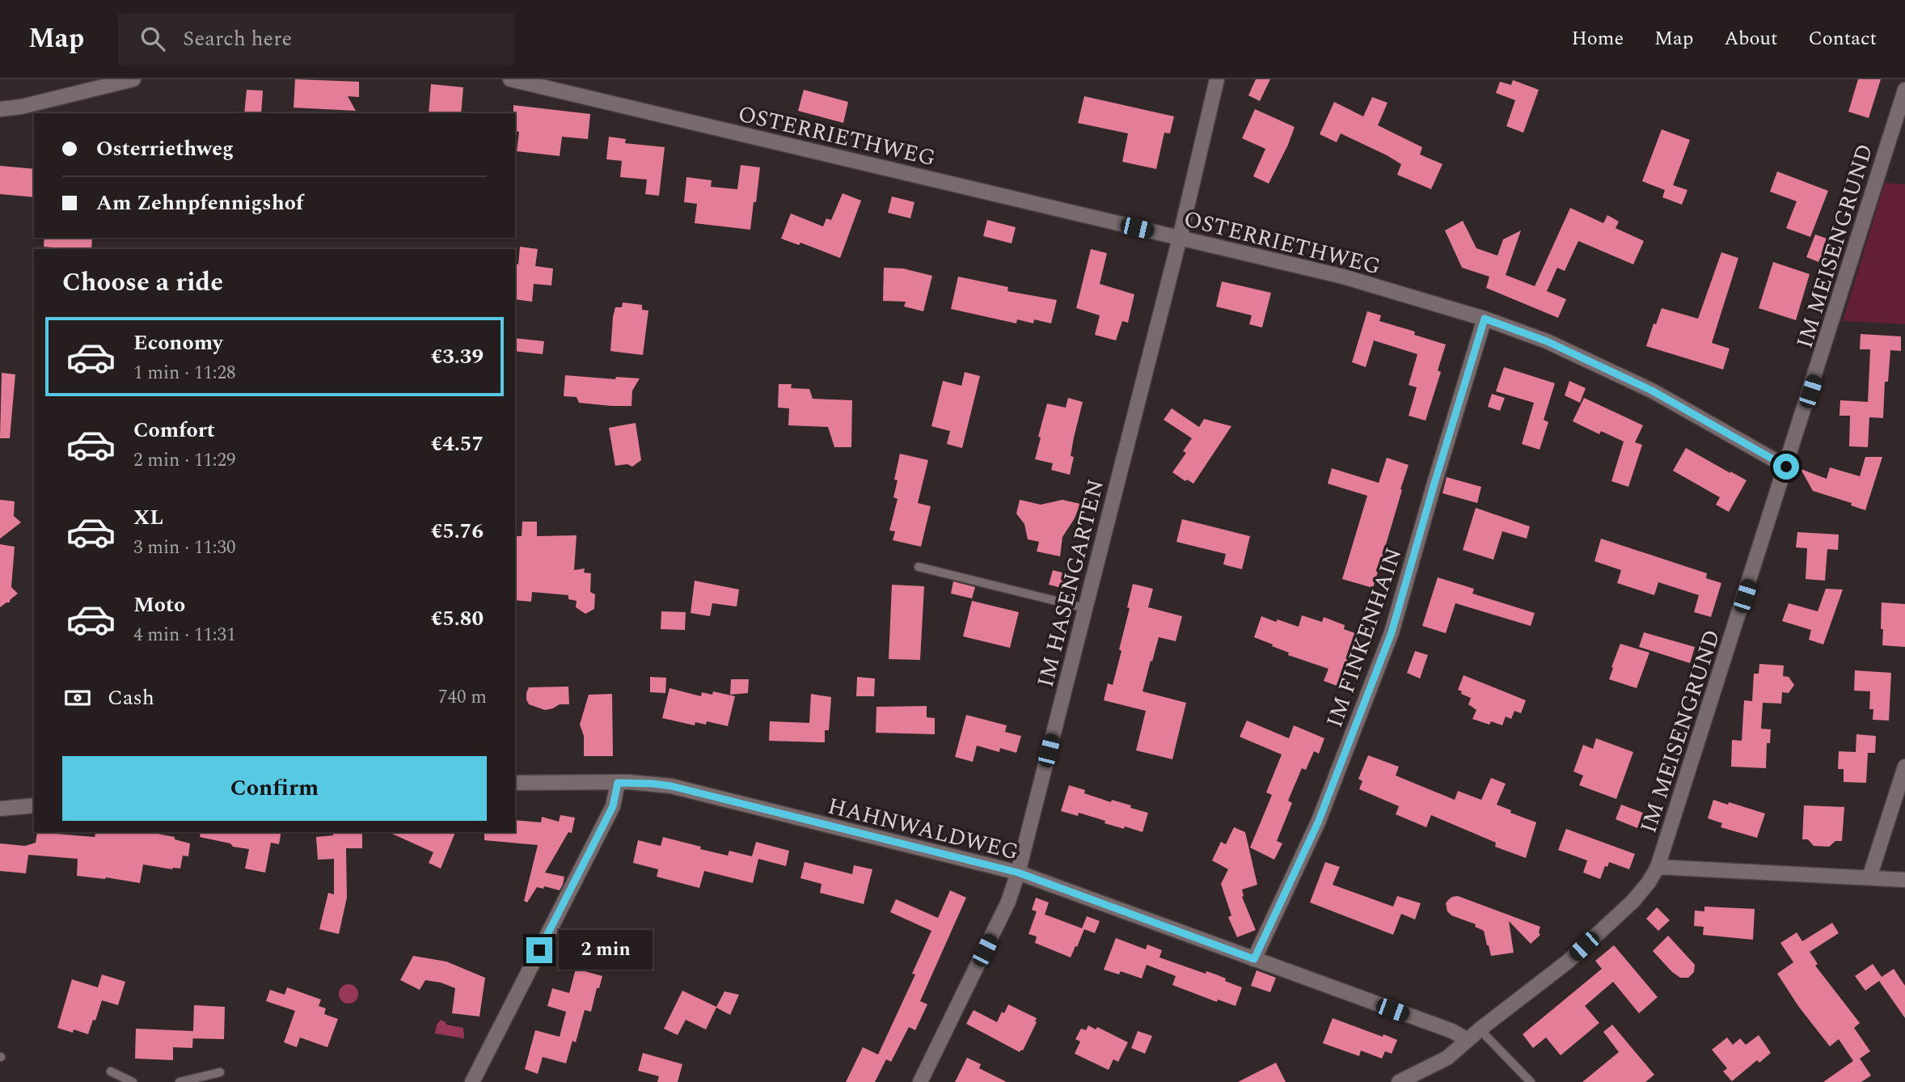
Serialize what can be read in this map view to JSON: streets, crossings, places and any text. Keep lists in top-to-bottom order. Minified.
{"streets":{"street":["OSTERRIETHWEG","IM MEISENGRUND","IM HASENGARTEN","IM FINKENHAIN","HAHNWALDWEG"]},"crossings":[["OSTERRIETHWEG","IM MEISENGRUND"],["OSTERRIETHWEG","IM HASENGARTEN"],["OSTERRIETHWEG","IM FINKENHAIN"],["IM MEISENGRUND","HAHNWALDWEG"],["IM HASENGARTEN","HAHNWALDWEG"],["IM FINKENHAIN","HAHNWALDWEG"]],"page":{"header":"Map","search":"Search here","nav":["Home","Map","About","Contact"],"banner":["Osterriethweg","Am Zehnpfennigshof"],"heading":"Choose a ride","list":[{"name":"Economy","note":"1 min · 11:28","value":"€3.39"},{"name":"Comfort","note":"2 min · 11:29","value":"€4.57"},{"name":"XL","note":"3 min · 11:30","value":"€5.76"},{"name":"Moto","note":"4 min · 11:31","value":"€5.80"}],"pay":["Cash","740 m"],"buttons":"Confirm","bubble":"2 min"}}
